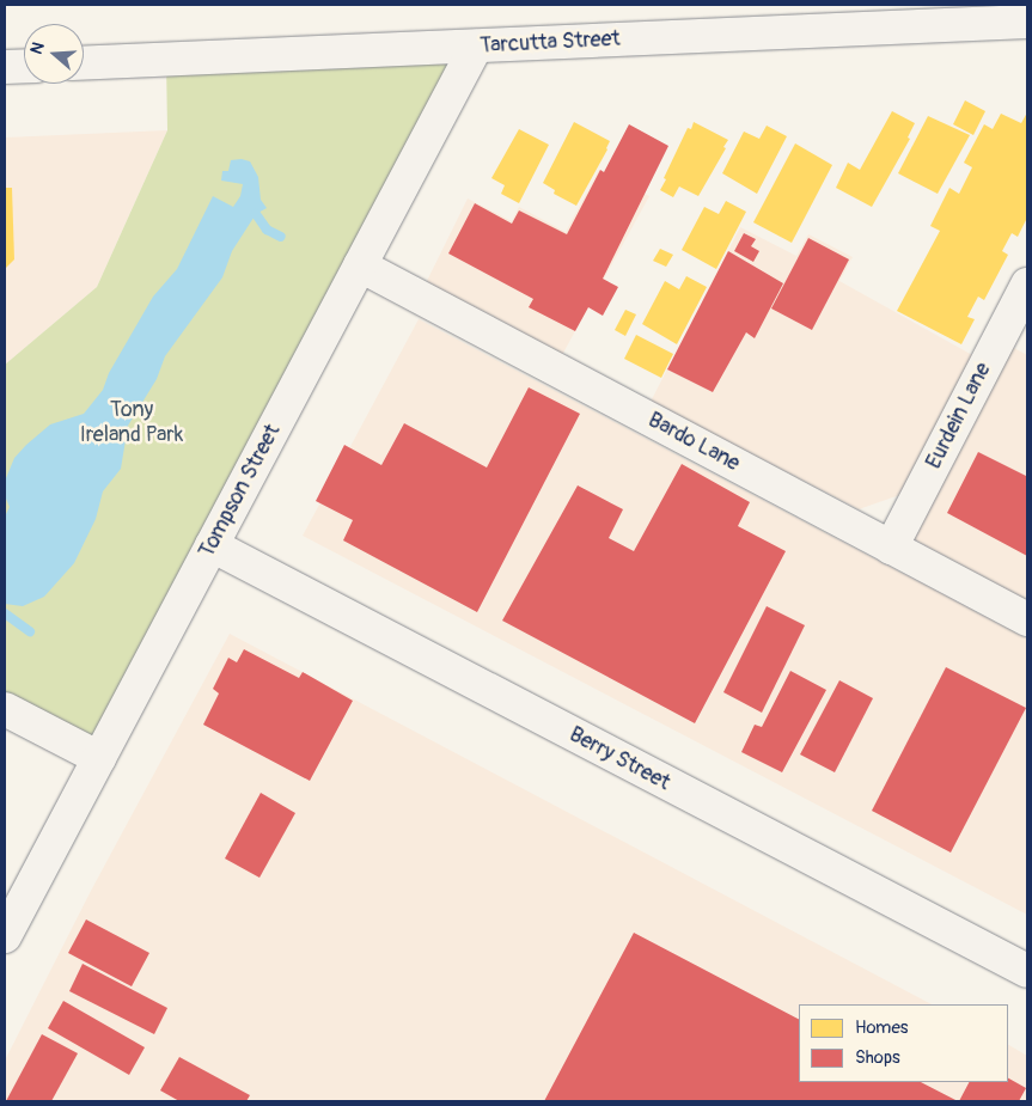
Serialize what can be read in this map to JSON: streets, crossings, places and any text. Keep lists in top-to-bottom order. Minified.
{"streets":{"street":["Tarcutta Street","Eurdein Lane","Bardo Lane","Tompson Street","Berry Street"]},"crossings":[["Tarcutta Street","Tompson Street"],["Eurdein Lane","Bardo Lane"],["Bardo Lane","Tompson Street"],["Tompson Street","Berry Street"]],"parks":["Tony Ireland Park"],"legend":["Homes","Shops"],"north":"left"}
